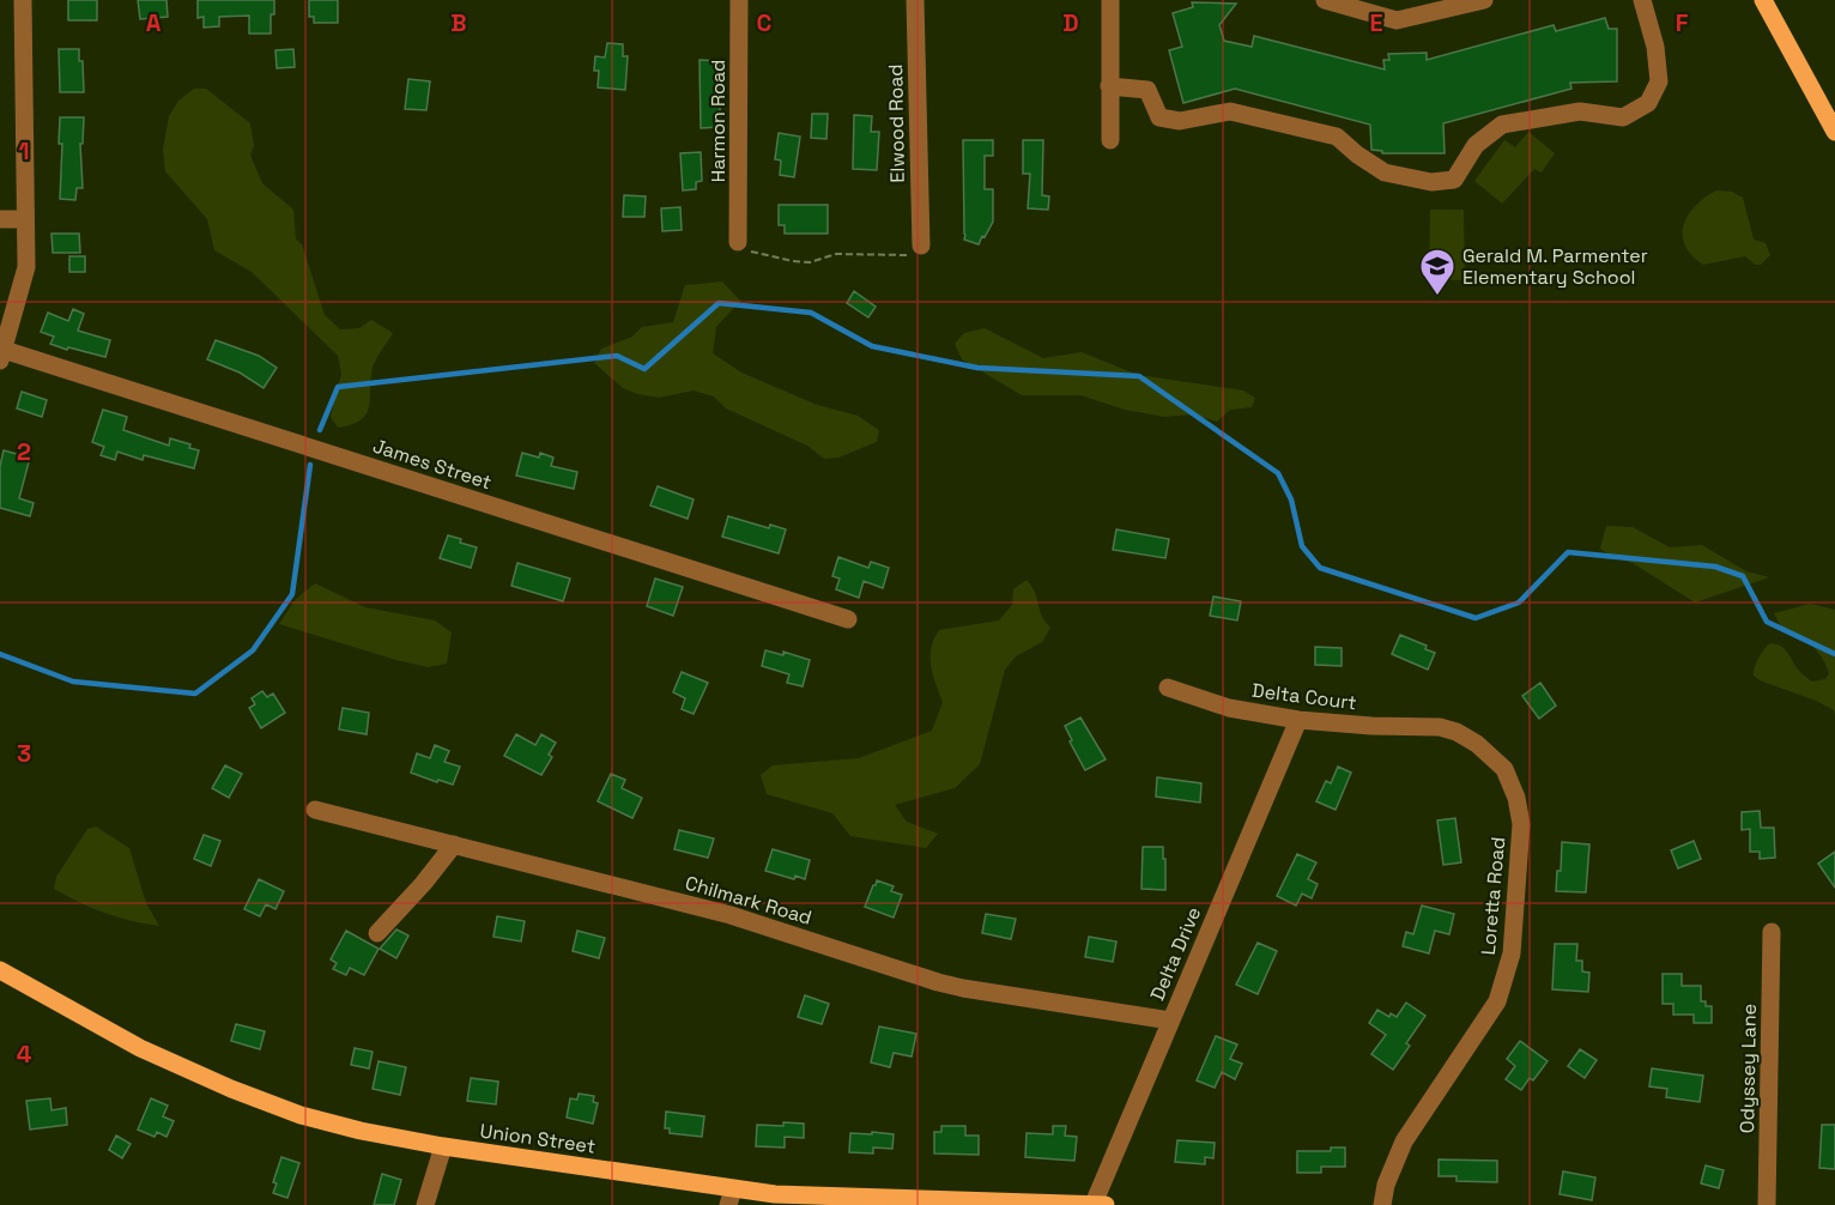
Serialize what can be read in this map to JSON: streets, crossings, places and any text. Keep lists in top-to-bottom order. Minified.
{"streets":{"main road":["Union Street"],"street":["Harmon Road","Elwood Road","James Street","Delta Court","Loretta Road","Chilmark Road","Delta Drive","Odyssey Lane"]},"crossings":[["Delta Court","Loretta Road"],["Delta Court","Delta Drive"],["Chilmark Road","Delta Drive"],["Delta Drive","Union Street"]],"places":{"school or university":["Gerald M. Parmenter Elementary School"]},"grid":{"columns":["A","B","C","D","E","F"],"rows":["1","2","3","4"]}}
